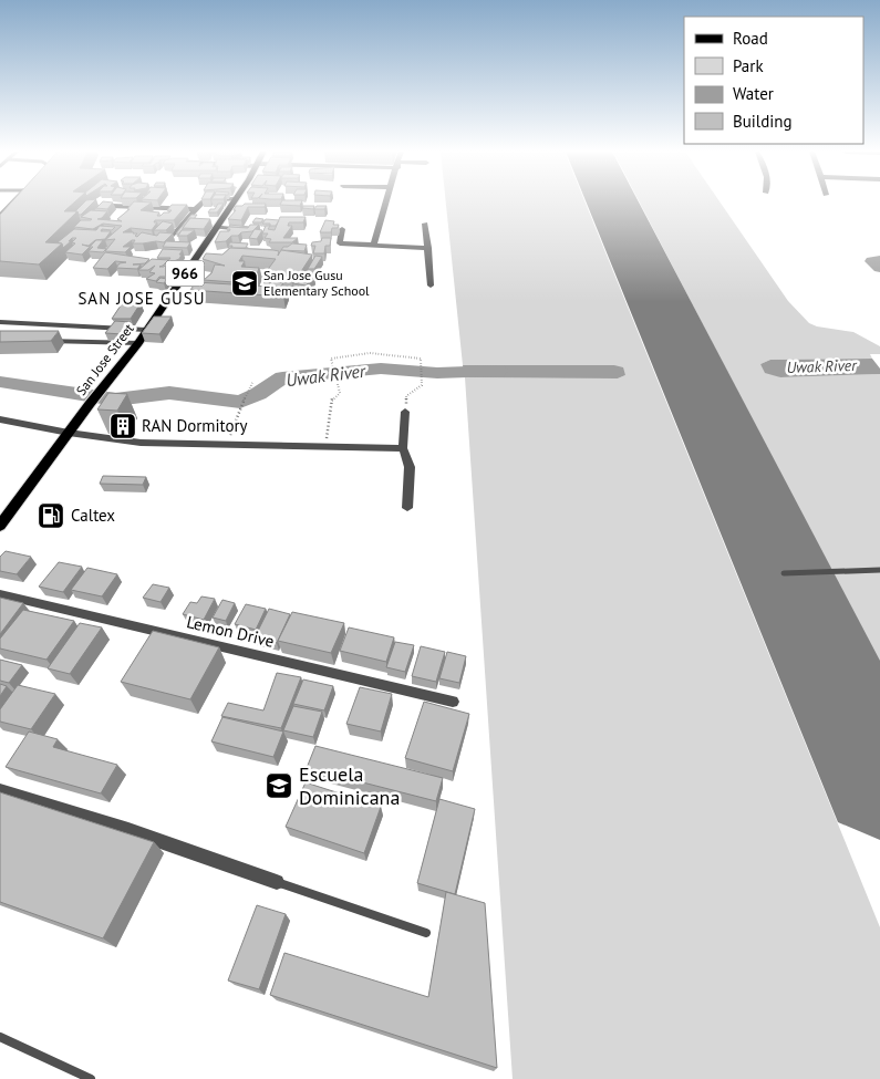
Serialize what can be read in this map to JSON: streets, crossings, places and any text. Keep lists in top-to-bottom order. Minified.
{"streets":{"main road":["966","San Jose Street"],"street":["Lemon Drive"]},"districts":["SAN JOSE GUSU"],"water":["Uwak River"],"places":{"school or university":["San Jose Gusu Elementary School","Escuela Dominicana"],"building":["RAN Dormitory"],"fuel station":["Caltex"]},"legend":["Road","Park","Water","Building"]}
